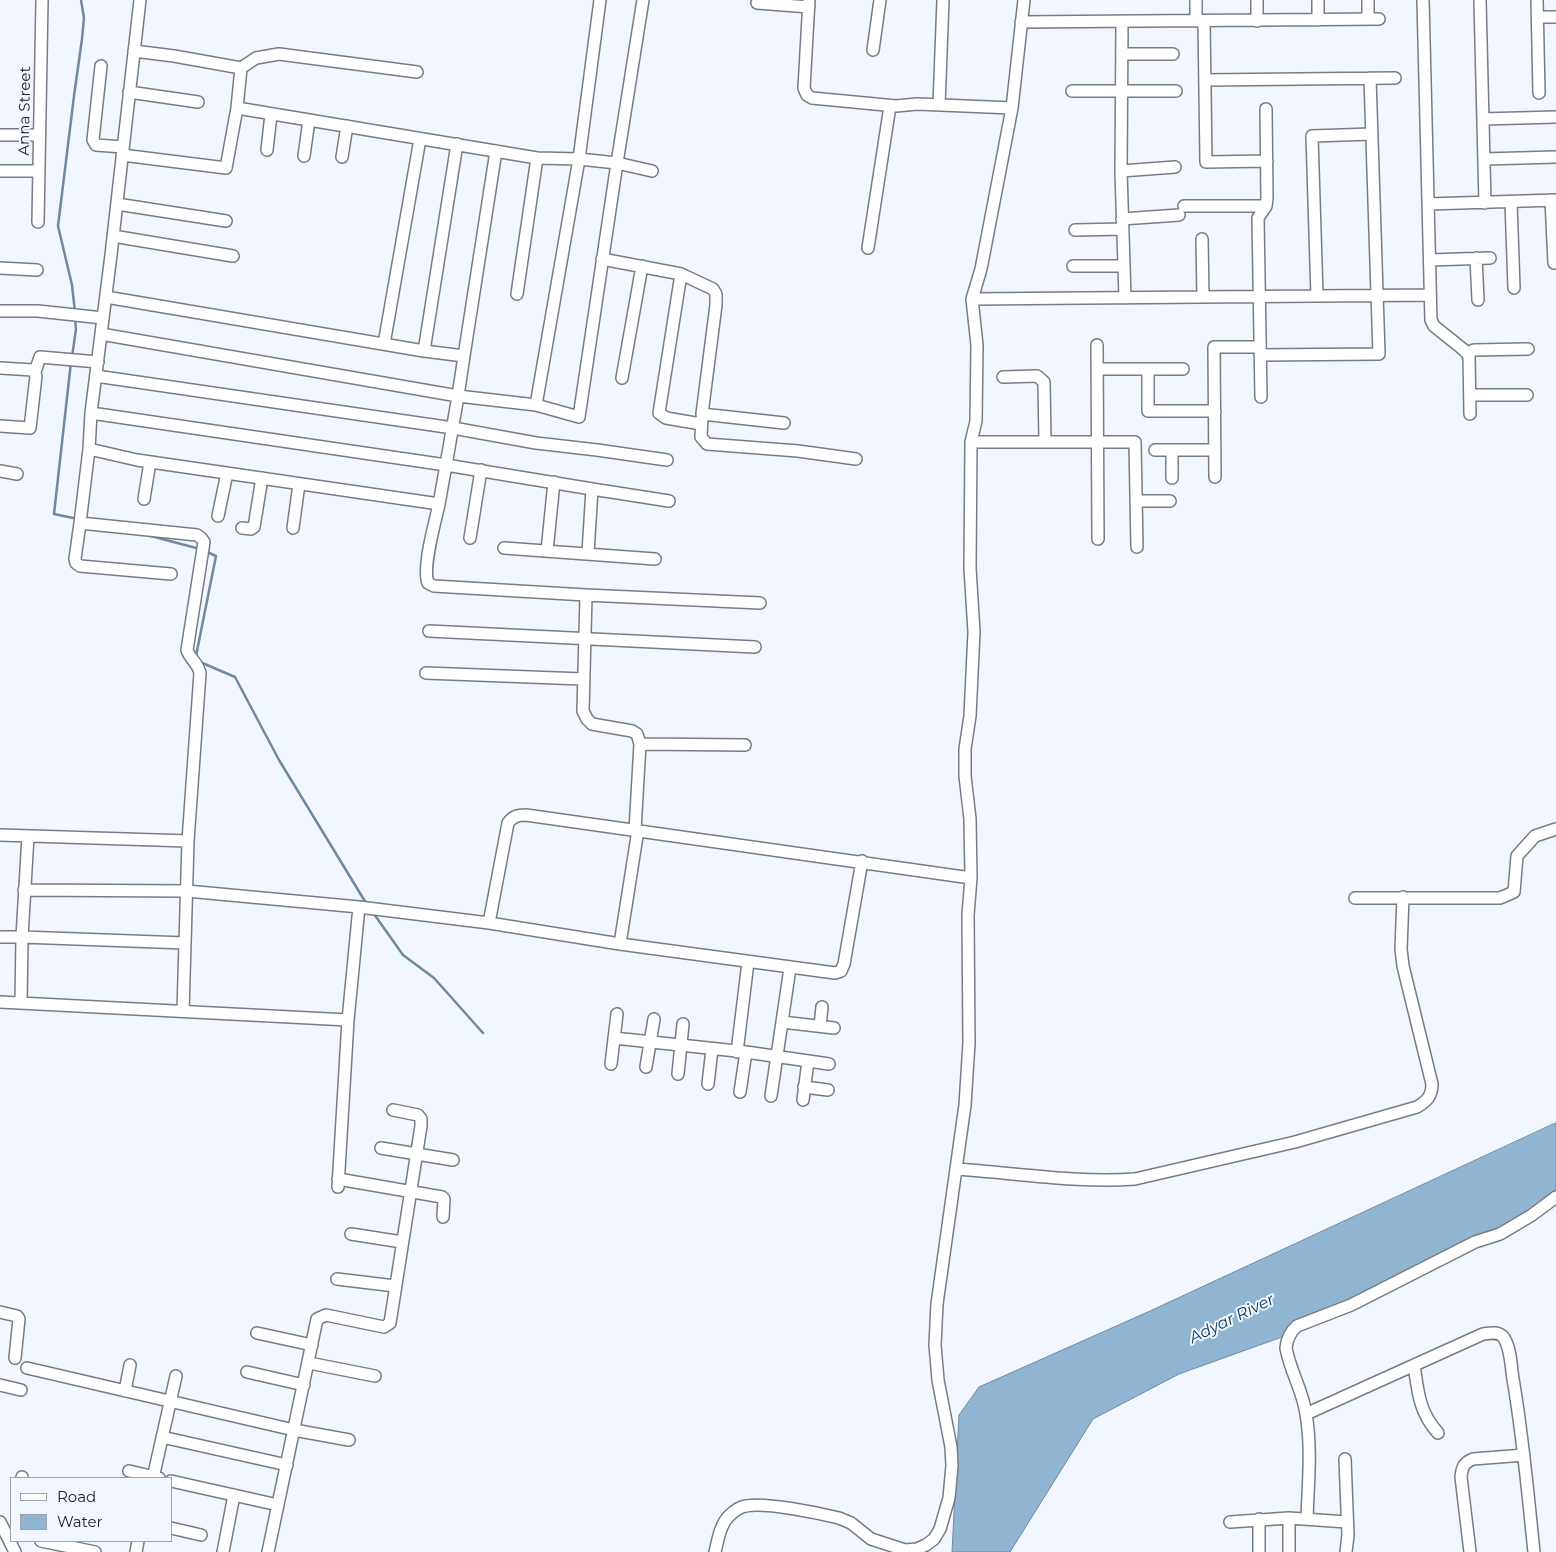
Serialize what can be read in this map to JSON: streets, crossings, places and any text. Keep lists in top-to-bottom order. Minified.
{"streets":{"street":["Anna Street"]},"water":["Adyar River"],"legend":["Road","Water"]}
